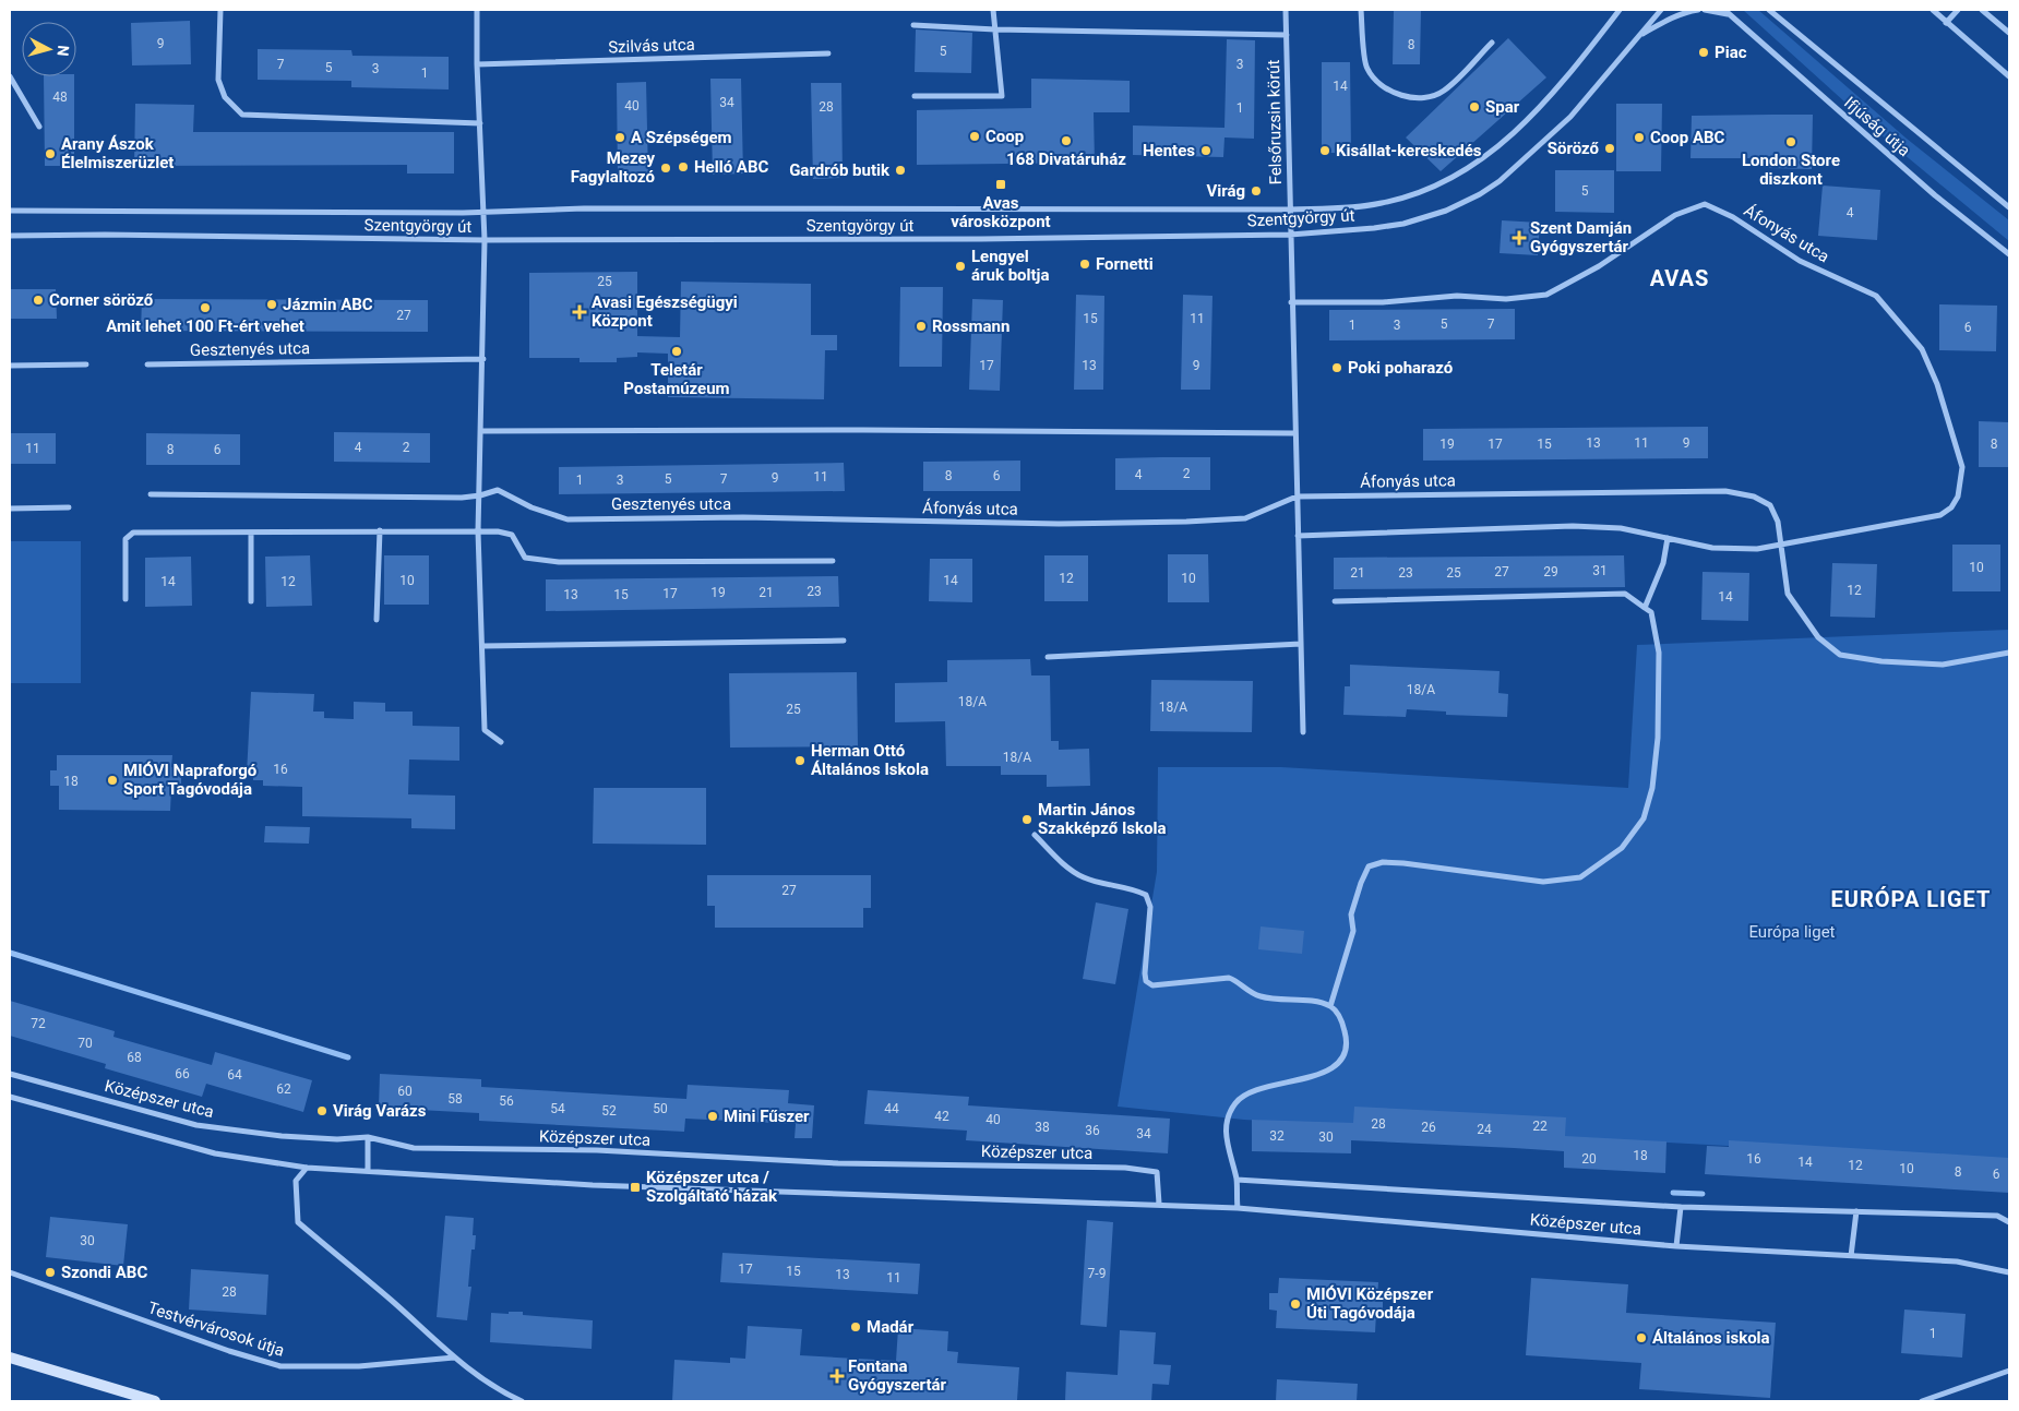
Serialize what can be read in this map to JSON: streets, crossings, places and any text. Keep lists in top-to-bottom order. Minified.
{"streets":{"street":["Szilvás utca","Felsőruzsin körút","Ifjúság útja","Szentgyörgy út","Áfonyás utca","Gesztenyés utca","Középszer utca","Testvérvárosok útja"]},"crossings":[["Felsőruzsin körút","Szentgyörgy út"],["Áfonyás utca","Gesztenyés utca"]],"districts":["AVAS","EURÓPA LIGET"],"parks":["Európa liget"],"places":{"other":["Piac","Spar","Coop","A Szépségem","Coop ABC","168 Divatáruház","London Store diszkont","Söröző","Hentes","Kisállat-kereskedés","Arany Ászok Élelmiszerüzlet","Helló ABC","Mezey Fagylaltozó","Gardrób butik","Virág","Fornetti","Lengyel áruk boltja","Corner söröző","Jázmin ABC","Amit lehet 100 Ft-ért vehet","Rossmann","Teletár Postamúzeum","Poki poharazó","Herman Ottó Általános Iskola","MIÓVI Napraforgó Sport Tagóvodája","Martin János Szakképző Iskola","Virág Varázs","Mini Fűszer","Szondi ABC","MIÓVI Középszer Úti Tagóvodája","Madár","Általános iskola"],"transit":["Avas városközpont","Középszer utca / Szolgáltató házak"],"health":["Szent Damján Gyógyszertár","Avasi Egészségügyi Központ","Fontana Gyógyszertár"]},"house_numbers":["9","8","5","7","3","5","3","1","14","48","34","40","28","1","5","4","25","27","15","11","5","7","1","3","6","17","13","9","13","11","9","19","17","15","8","4","2","11","8","6","2","4","8","6","11","9","5","7","1","3","10","31","27","29","21","23","25","12","10","10","14","14","12","12","23","19","21","17","13","15","14","18/A","18/A","18/A","25","18/A","16","18","27","72","70","68","66","64","62","60","58","56","54","50","44","52","42","40","28","22","38","26","24","36","34","32","30","18","20","16","14","12","10","8","6","30","17","15","7-9","13","11","28","1"],"north":"right"}
